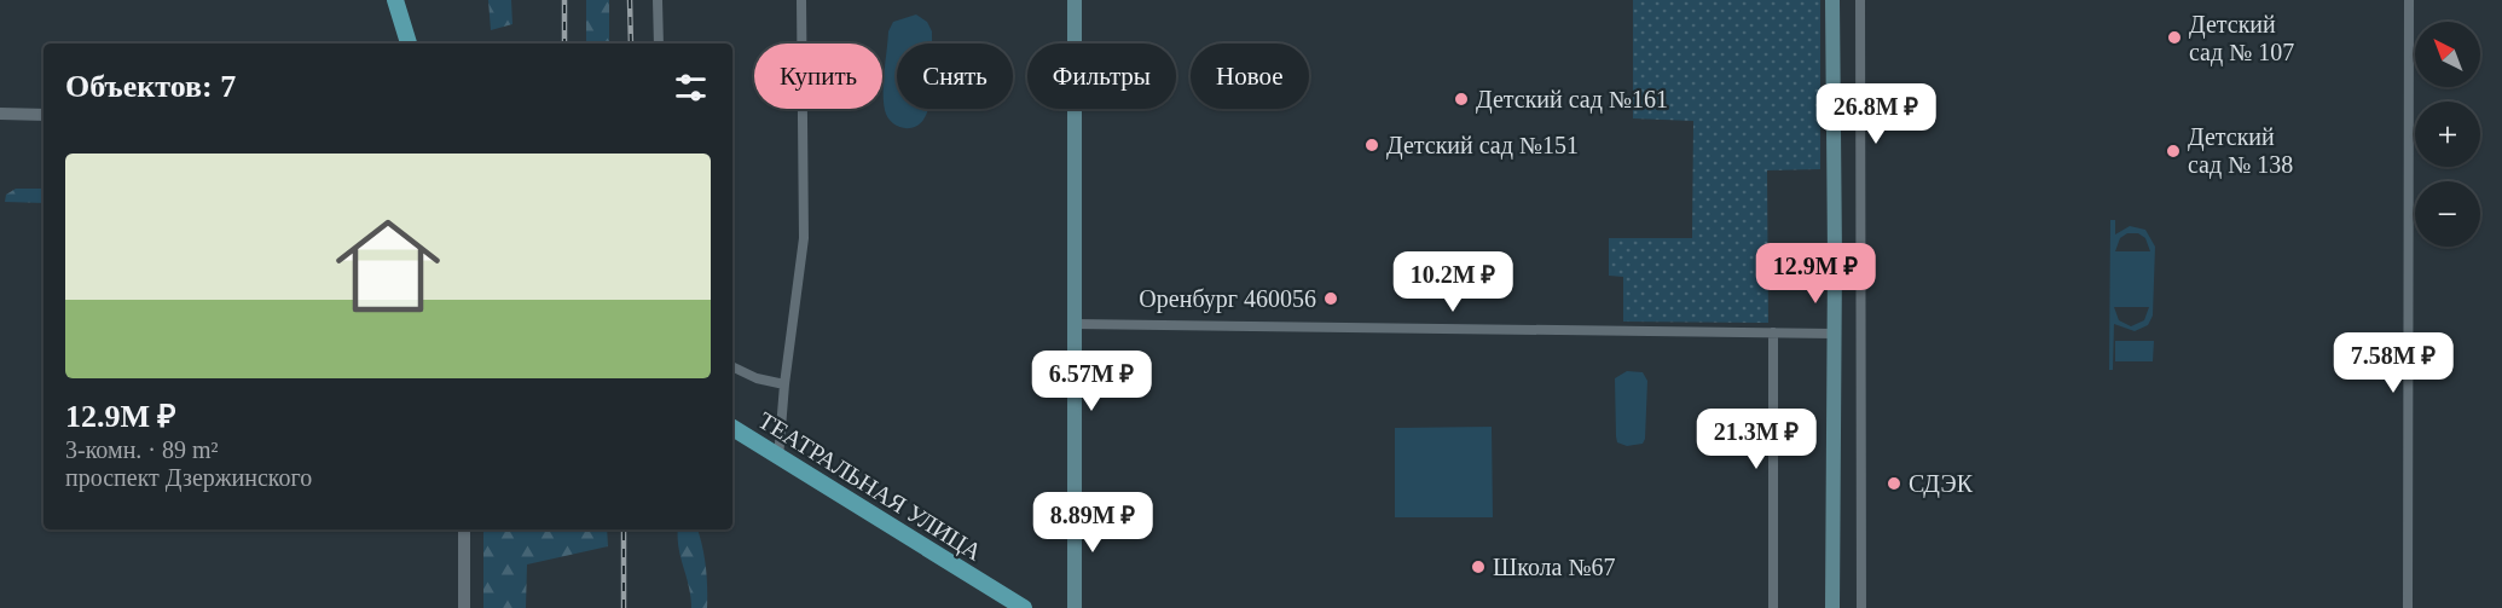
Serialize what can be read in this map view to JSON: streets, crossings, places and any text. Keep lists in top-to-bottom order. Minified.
{"streets":{"main road":["ТЕАТРАЛЬНАЯ УЛИЦА"]},"places":["Детский сад № 107","Детский сад №161","Детский сад №151","Детский сад № 138","Оренбург 460056","СДЭК","Школа №67"],"north":"top left","page":{"map_buttons":["+","−"],"chip":["Купить","Снять","Фильтры","Новое"],"heading":"Объектов: 7","price":["26.8M ₽","12.9M ₽","10.2M ₽","7.58M ₽","6.57M ₽","21.3M ₽","8.89M ₽"],"list":[{"name":"12.9M ₽","note":"3-комн. · 89 m² · проспект Дзержинского"}]}}
